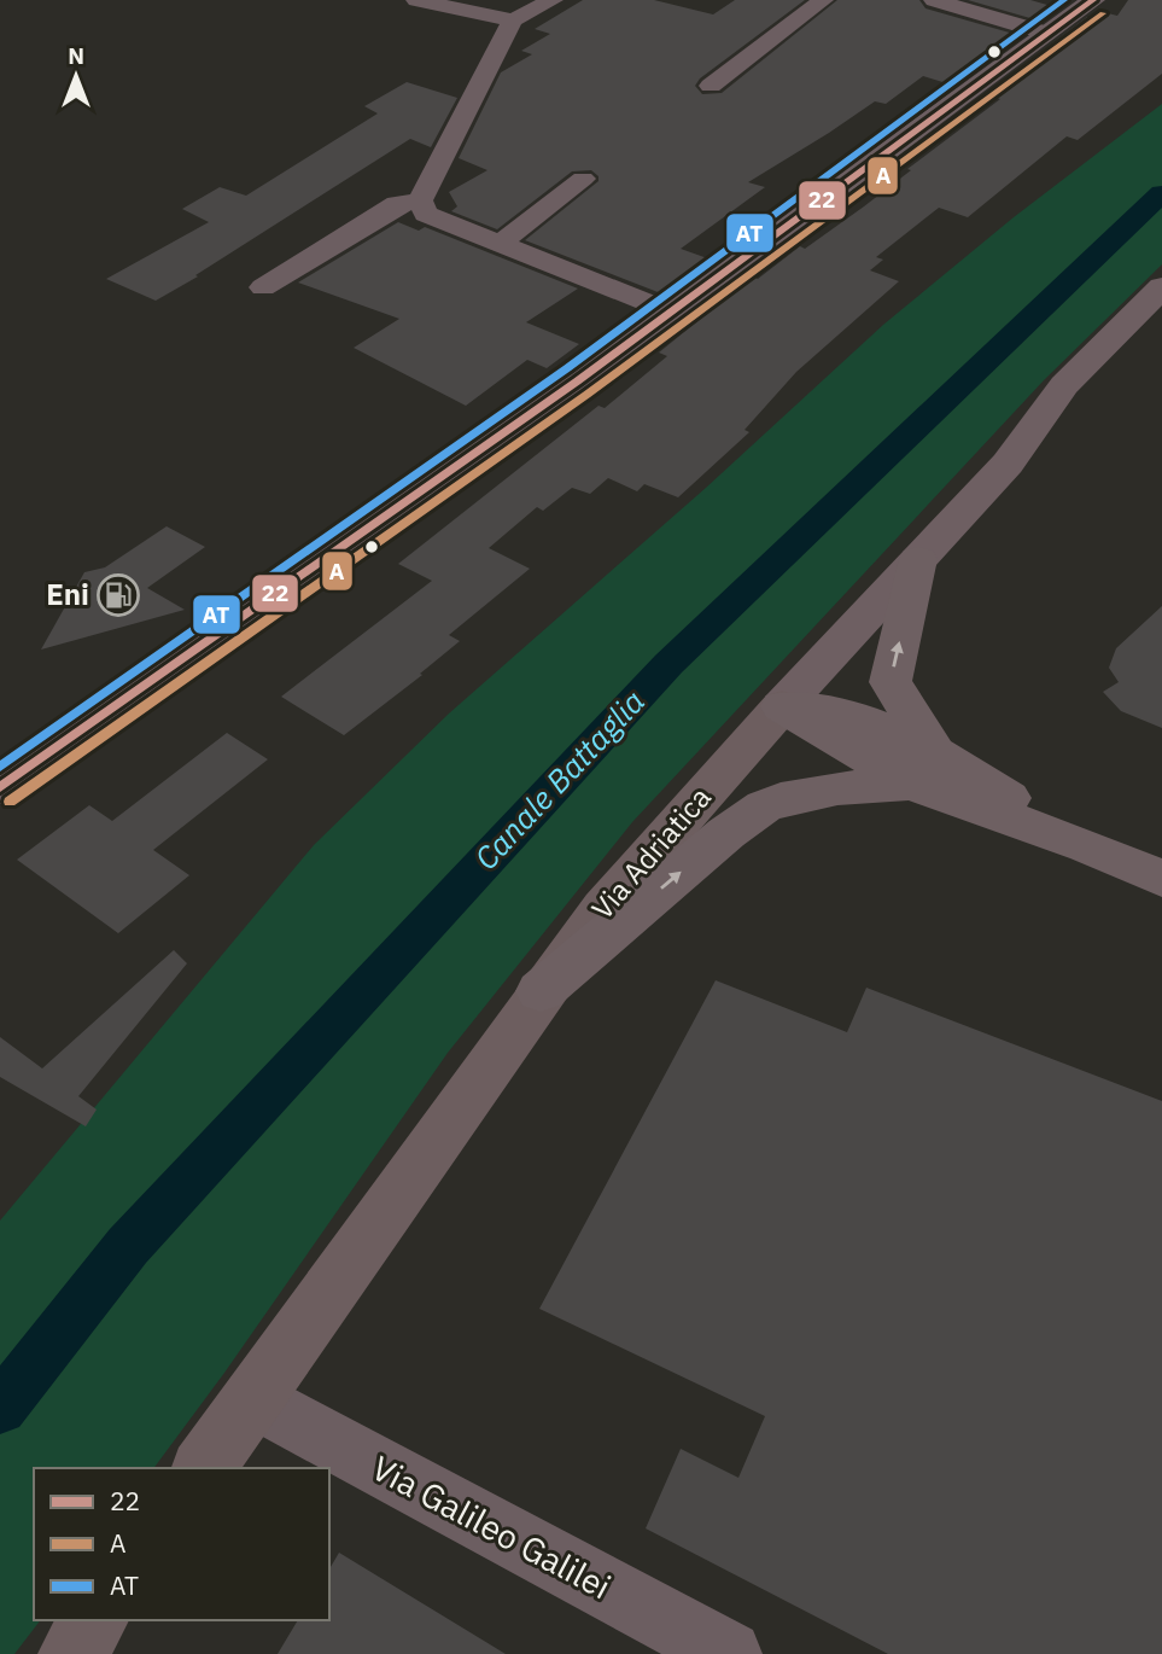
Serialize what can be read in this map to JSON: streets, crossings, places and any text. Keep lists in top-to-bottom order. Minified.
{"streets":{"main road":["Via Adriatica"],"street":["Via Galileo Galilei"]},"crossings":[["Via Adriatica","Via Galileo Galilei"]],"water":["Canale Battaglia"],"places":{"fuel station":["Eni"]},"lines":["transit line 22","transit line AT","transit line A"],"legend":["22","A","AT"],"north":"top"}
